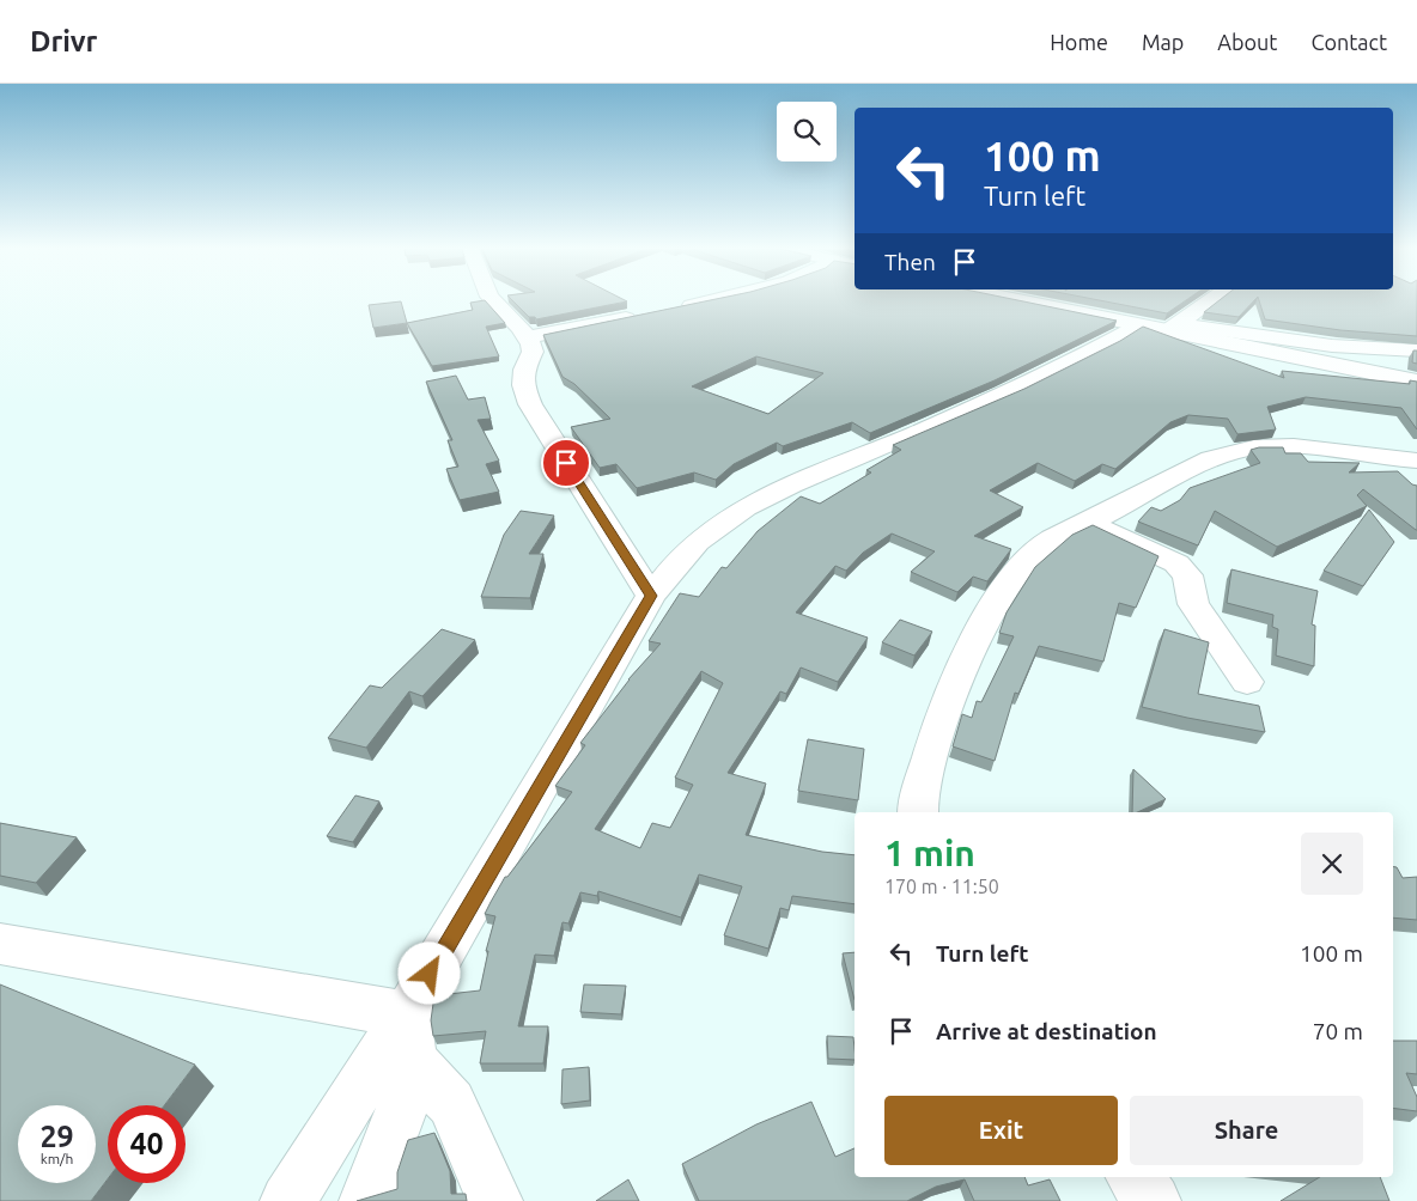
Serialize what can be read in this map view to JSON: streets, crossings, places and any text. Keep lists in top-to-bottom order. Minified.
{"page":{"header":"Drivr","nav":["Home","Map","About","Contact"],"turn":["100 m","Turn left"],"then":"Then","heading":["1 min","170 m · 11:50"],"list":[{"name":"Turn left","value":"100 m"},{"name":"Arrive at destination","value":"70 m"}],"buttons":["Exit","Share"],"speed":"29 km/h","limit":"40"}}
